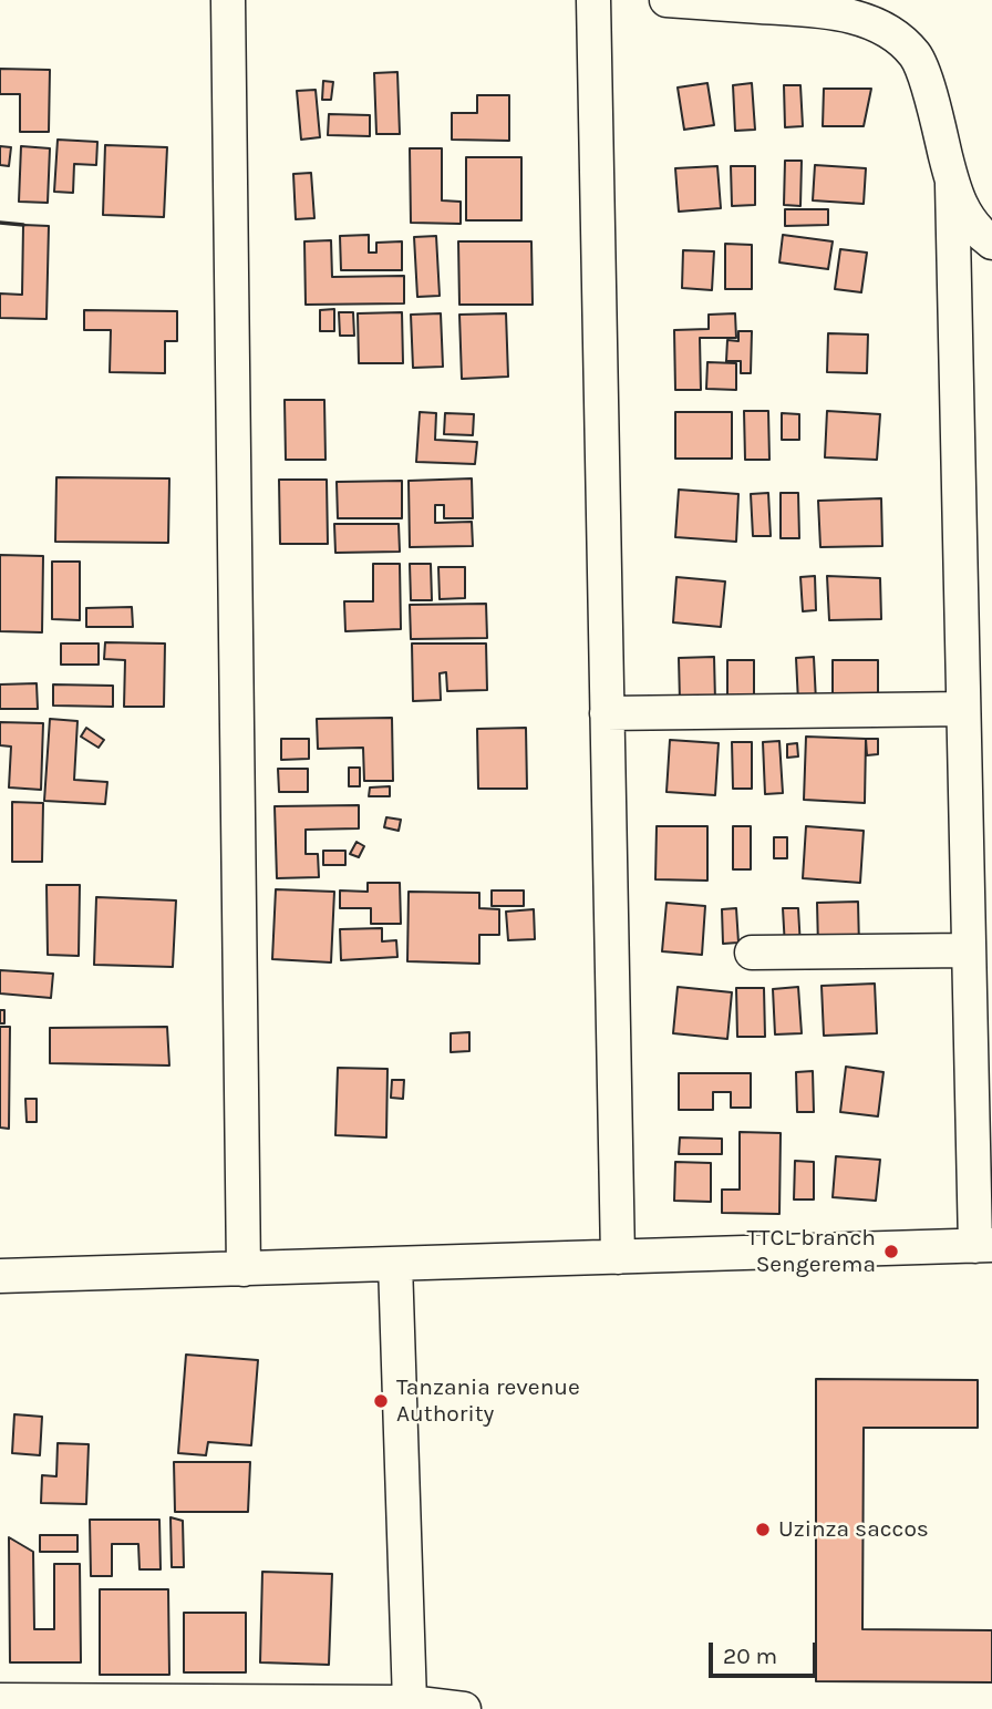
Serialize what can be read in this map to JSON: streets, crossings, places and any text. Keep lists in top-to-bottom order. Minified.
{"places":["TTCL branch Sengerema","Tanzania revenue Authority","Uzinza saccos"],"scale_bar":"20 m"}
